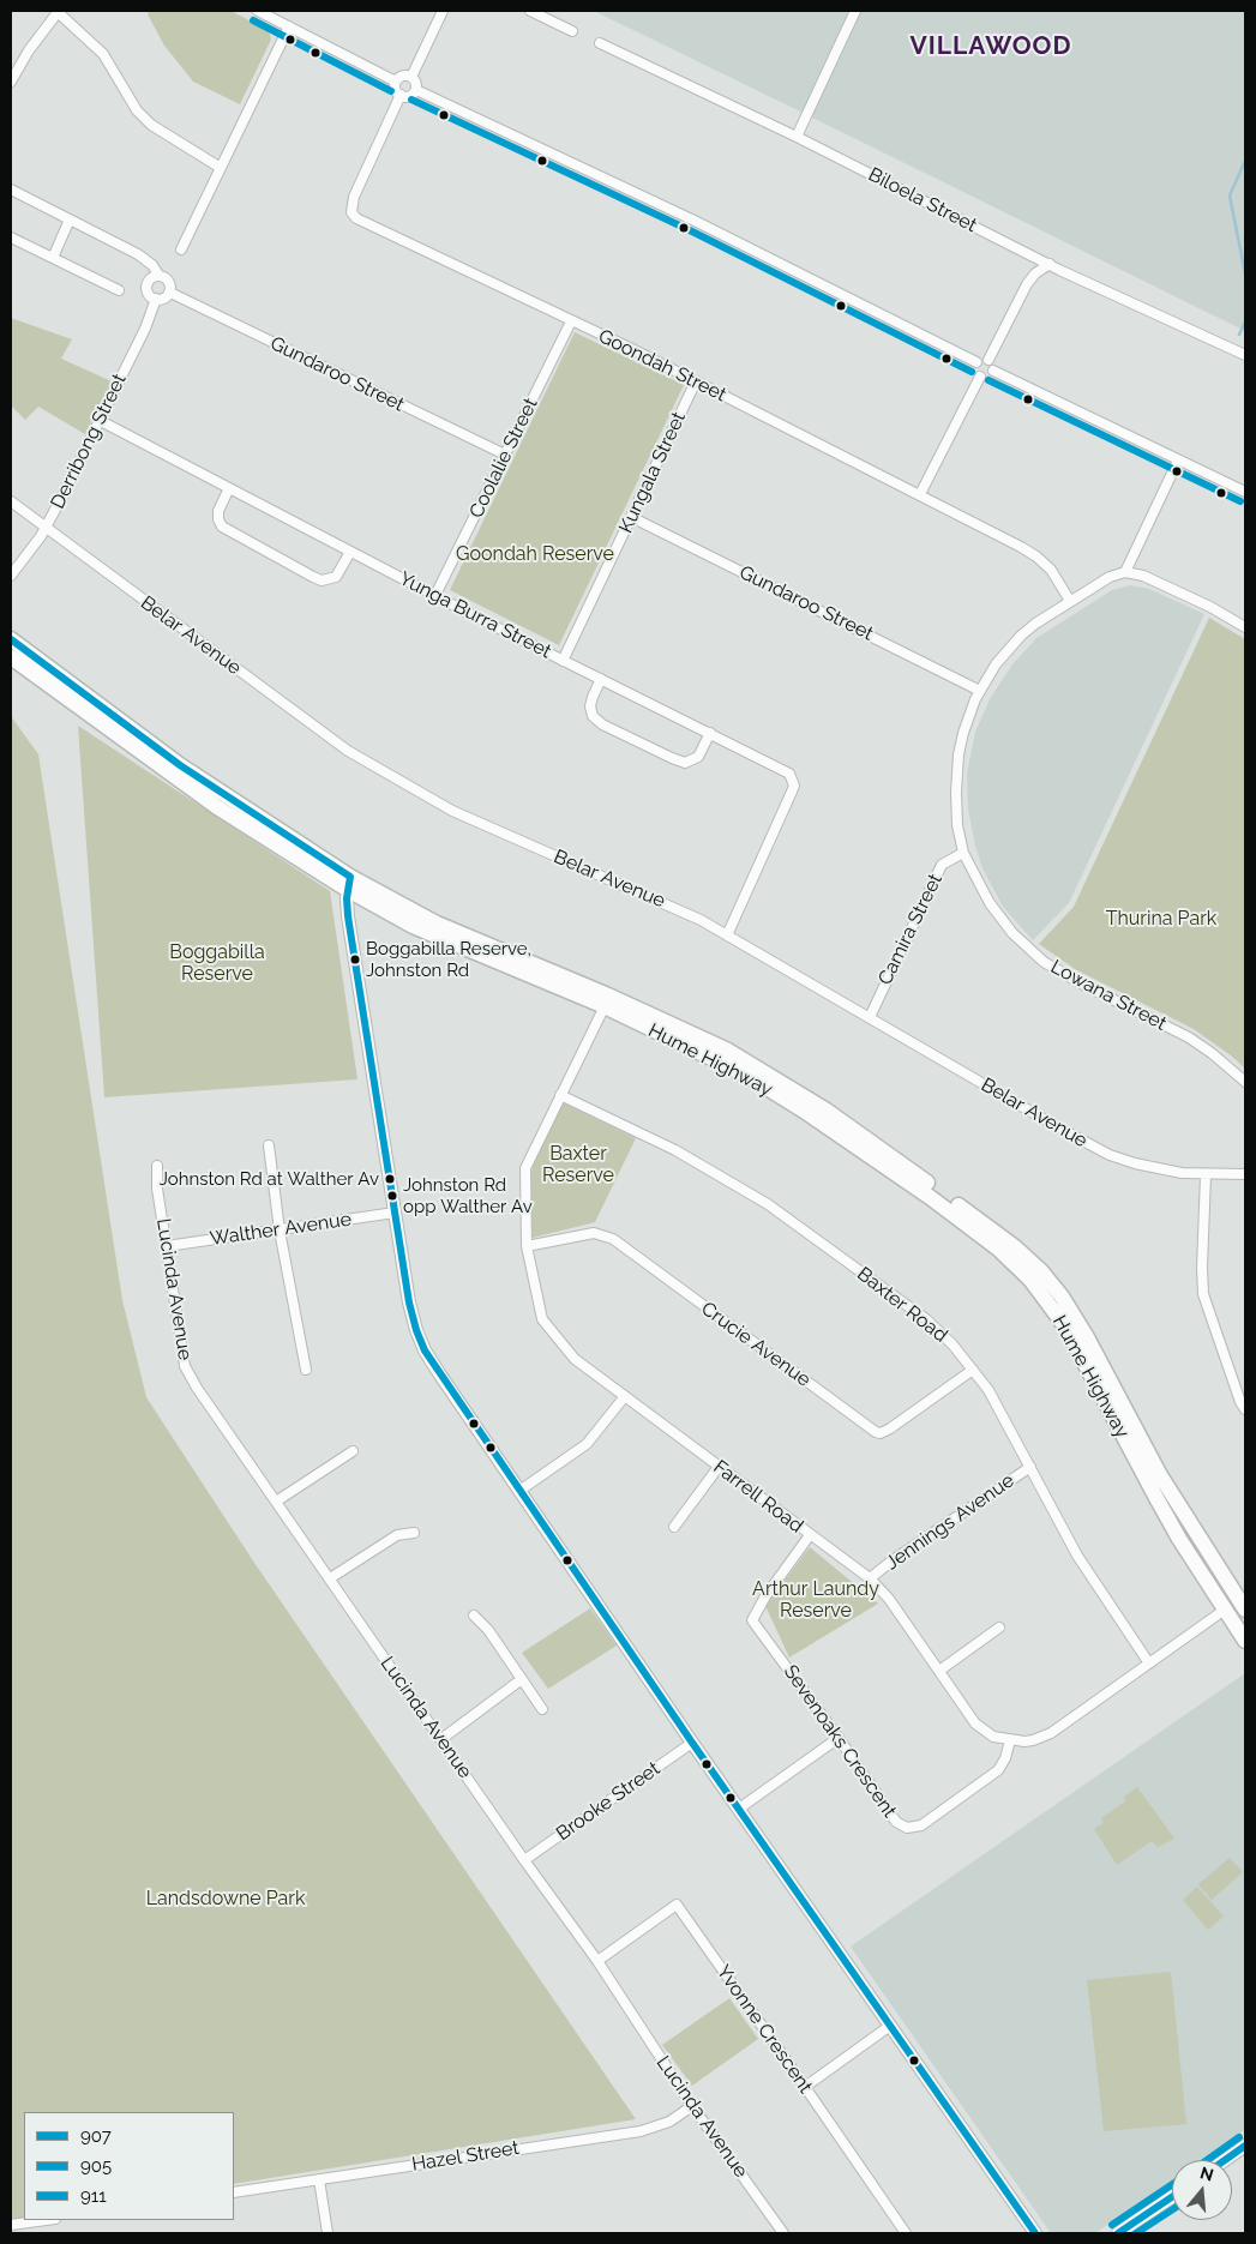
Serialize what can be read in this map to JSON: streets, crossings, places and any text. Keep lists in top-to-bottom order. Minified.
{"streets":{"highway":["Hume Highway"],"street":["Biloela Street","Goondah Street","Gundaroo Street","Derribong Street","Coolalie Street","Kungala Street","Yunga Burra Street","Belar Avenue","Camira Street","Lowana Street","Walther Avenue","Lucinda Avenue","Baxter Road","Crucie Avenue","Farrell Road","Jennings Avenue","Sevenoaks Crescent","Brooke Street","Yvonne Crescent","Hazel Street"]},"crossings":[["Goondah Street","Coolalie Street"],["Goondah Street","Kungala Street"],["Goondah Street","Lowana Street"],["Gundaroo Street","Derribong Street"],["Gundaroo Street","Coolalie Street"],["Gundaroo Street","Kungala Street"],["Gundaroo Street","Lowana Street"],["Derribong Street","Yunga Burra Street"],["Derribong Street","Belar Avenue"],["Coolalie Street","Yunga Burra Street"],["Kungala Street","Yunga Burra Street"],["Yunga Burra Street","Belar Avenue"],["Belar Avenue","Camira Street"],["Camira Street","Lowana Street"],["Hume Highway","Farrell Road"],["Walther Avenue","Lucinda Avenue"],["Lucinda Avenue","Brooke Street"],["Lucinda Avenue","Yvonne Crescent"],["Lucinda Avenue","Hazel Street"],["Baxter Road","Crucie Avenue"],["Baxter Road","Farrell Road"],["Baxter Road","Jennings Avenue"],["Crucie Avenue","Farrell Road"],["Farrell Road","Jennings Avenue"],["Farrell Road","Sevenoaks Crescent"]],"districts":["VILLAWOOD"],"parks":["Goondah Reserve","Thurina Park","Boggabilla Reserve","Baxter Reserve","Arthur Laundy Reserve","Landsdowne Park"],"places":["Boggabilla Reserve, Johnston Rd","Johnston Rd at Walther Av","Johnston Rd opp Walther Av"],"lines":["transit line 905","transit line 907","transit line 911"],"legend":["907","905","911"],"north":"top"}
